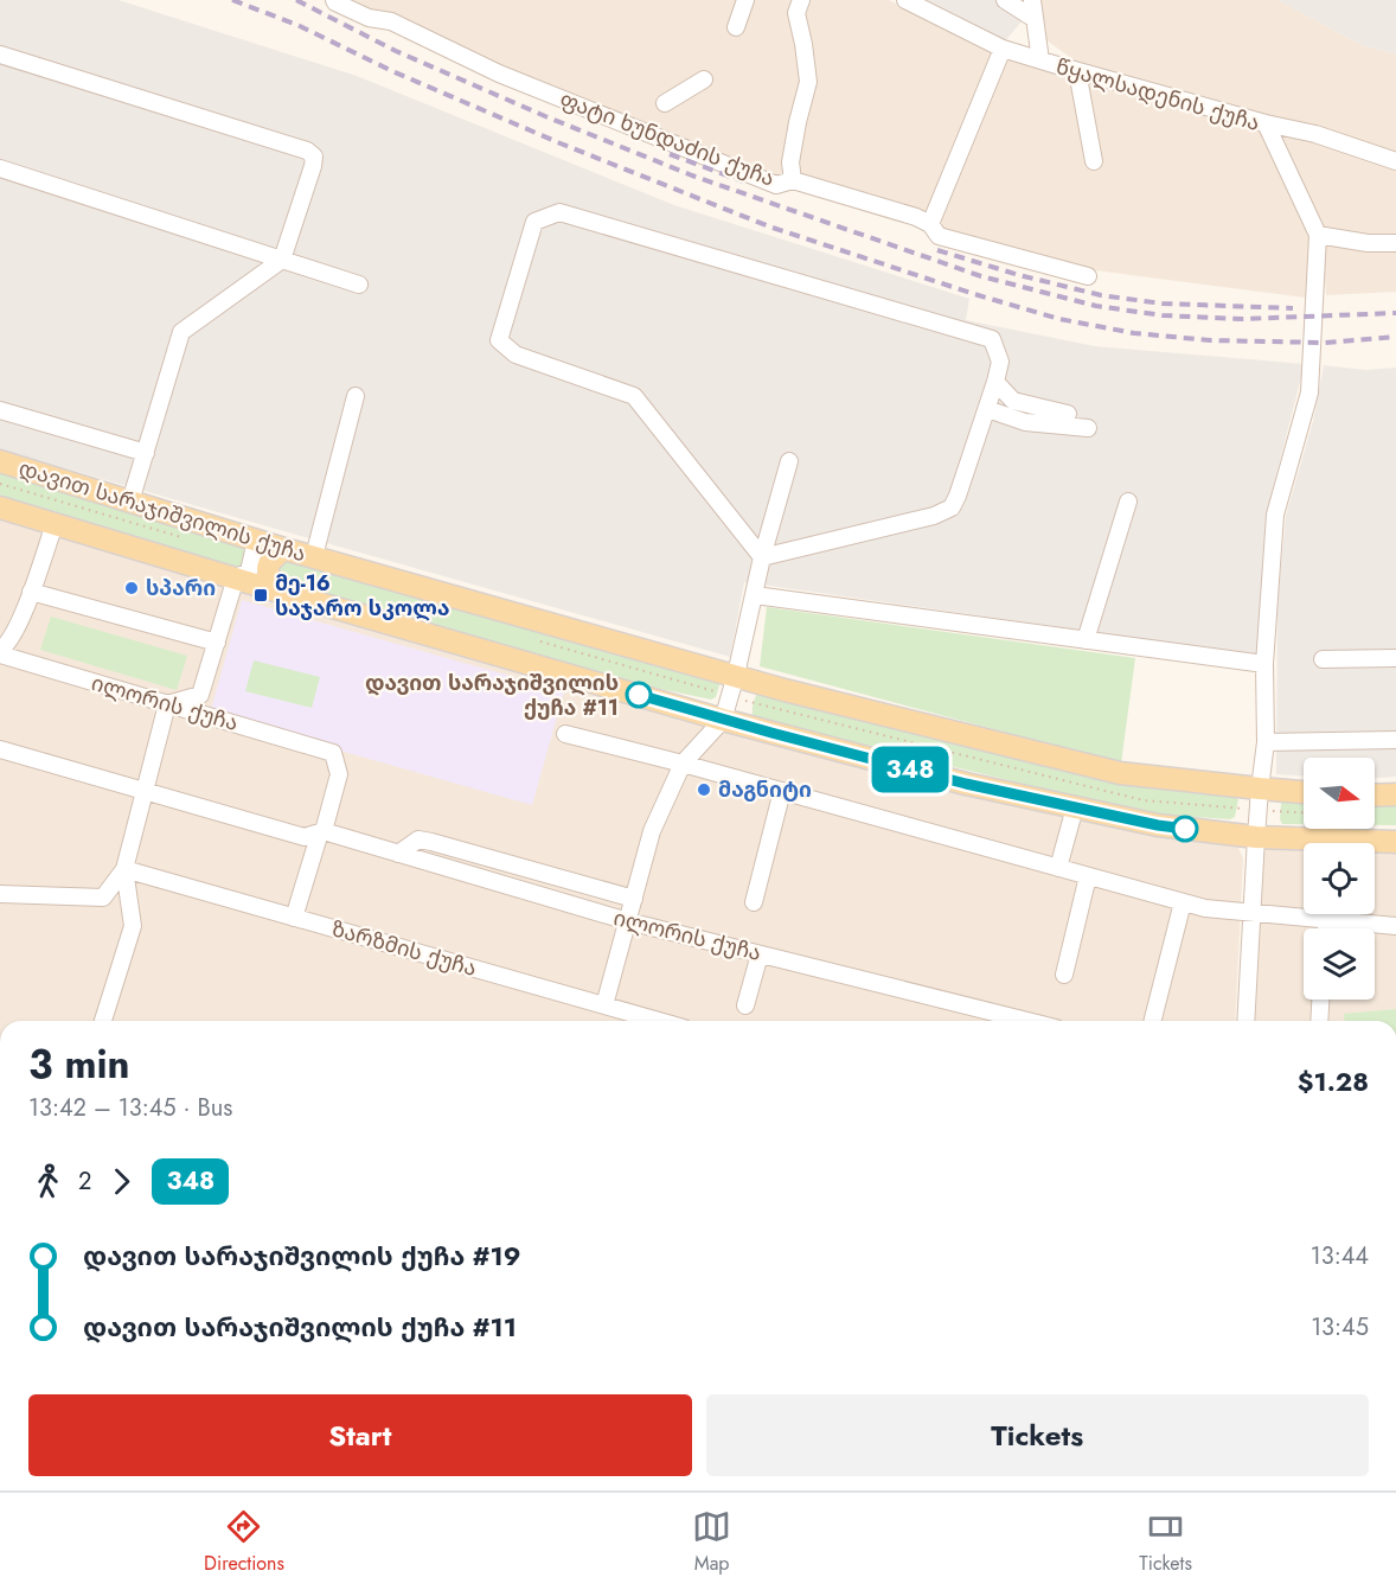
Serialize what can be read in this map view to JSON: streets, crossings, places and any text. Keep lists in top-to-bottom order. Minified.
{"streets":{"main road":["დავით სარაჯიშვილის ქუჩა"],"street":["წყალსადენის ქუჩა","ფატი ხუნდაძის ქუჩა","ილორის ქუჩა","ზარზმის ქუჩა"]},"crossings":[["დავით სარაჯიშვილის ქუჩა","ილორის ქუჩა"]],"places":{"other":["სპარი","დავით სარაჯიშვილის ქუჩა #11","მაგნიტი"],"transit":["მე-16 საჯარო სკოლა"]},"lines":["bus line 348"],"north":"right","page":{"on_map":"348","heading":["3 min","13:42 – 13:45 · Bus","$1.28"],"legs":["2","348"],"list":[{"name":"დავით სარაჯიშვილის ქუჩა #19","value":"13:44"},{"name":"დავით სარაჯიშვილის ქუჩა #11","value":"13:45"}],"buttons":["Start","Tickets"],"tabs":["Directions","Map","Tickets"]}}
